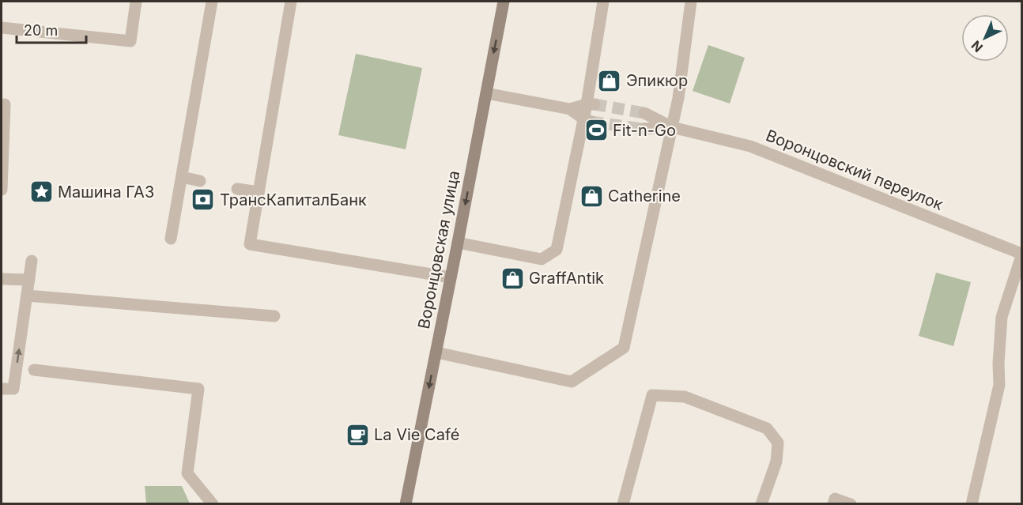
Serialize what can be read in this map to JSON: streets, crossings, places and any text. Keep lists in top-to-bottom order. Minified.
{"streets":{"main road":["Воронцовская улица"],"street":["Воронцовский переулок"]},"one_way":["Воронцовская улица"],"places":{"shop":["Эпикюр","Catherine","GraffAntik"],"sports":["Fit-n-Go"],"place":["Машина ГАЗ"],"bank":["ТрансКапиталБанк"],"cafe":["La Vie Café"]},"scale_bar":"20 m","north":"bottom left"}
